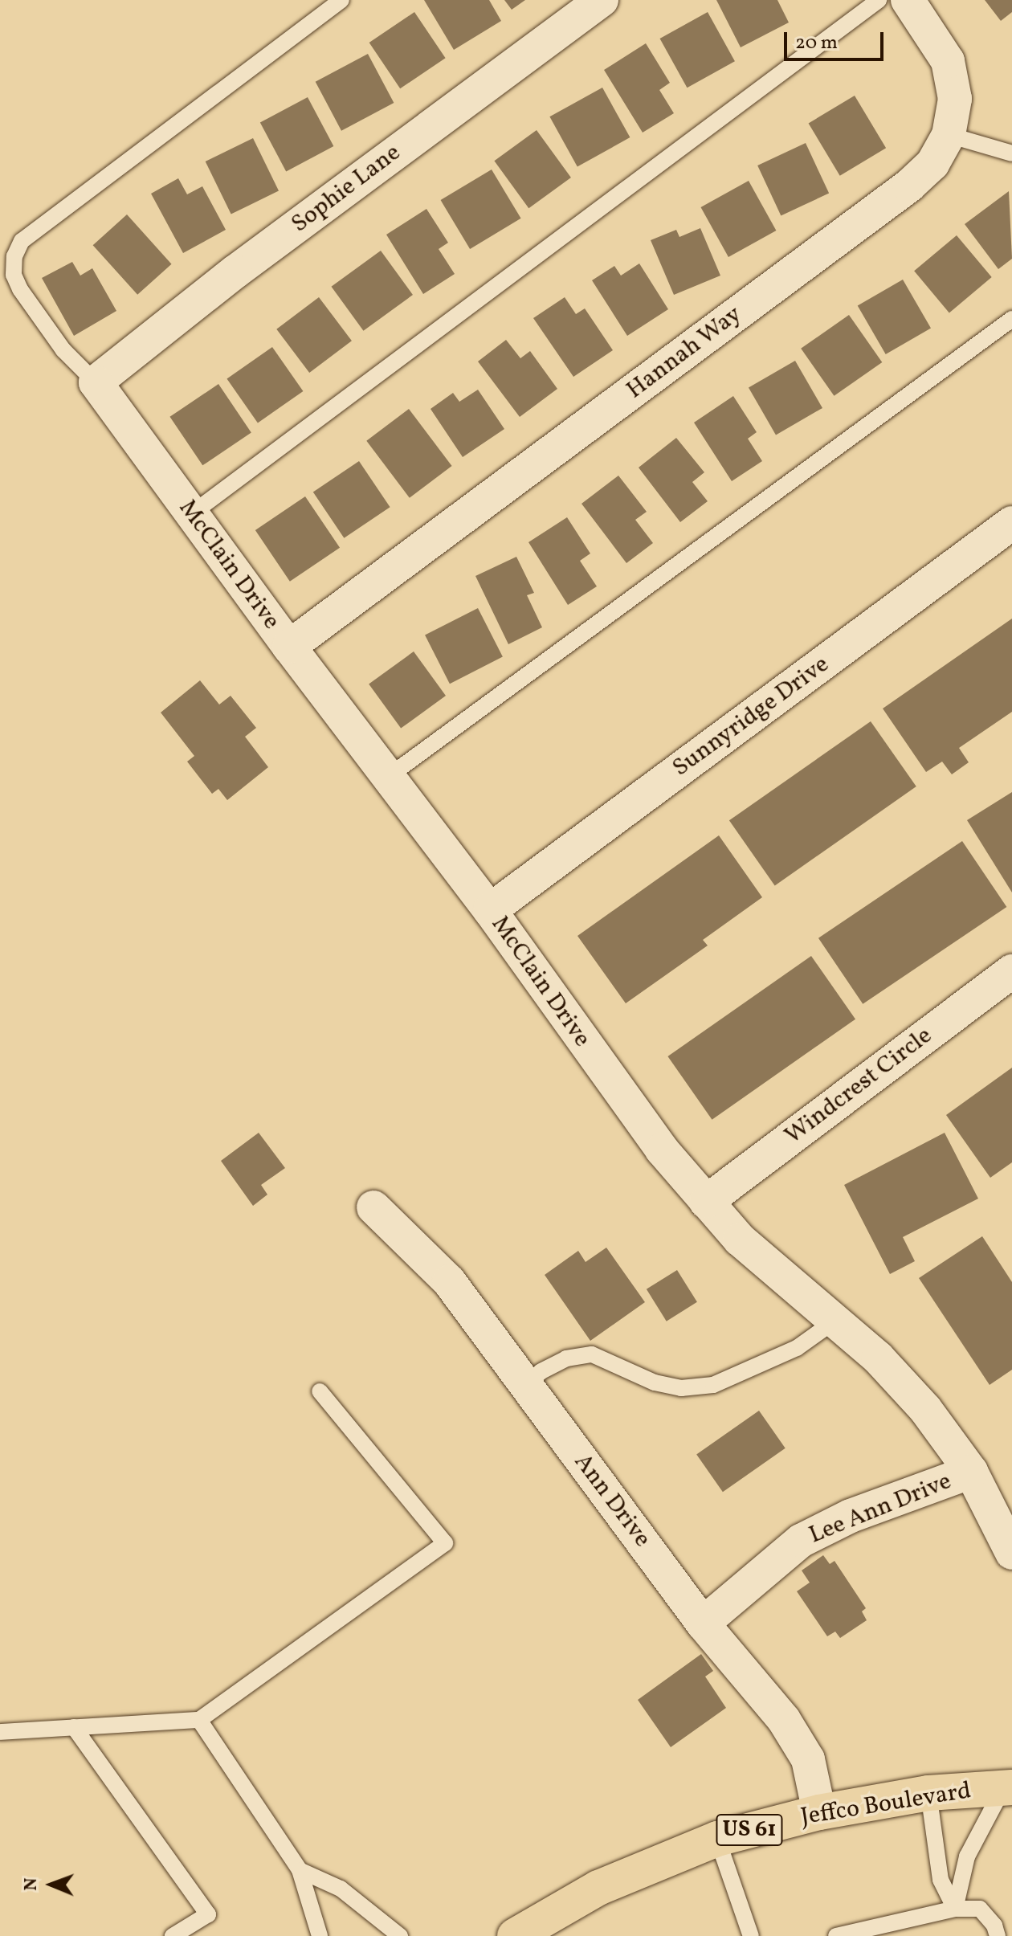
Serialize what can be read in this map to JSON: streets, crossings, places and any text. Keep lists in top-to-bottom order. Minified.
{"streets":{"main road":["Jeffco Boulevard","US 61"],"street":["Sophie Lane","Hannah Way","McClain Drive","Sunnyridge Drive","Windcrest Circle","Ann Drive","Lee Ann Drive"]},"crossings":[["Sophie Lane","McClain Drive"],["Hannah Way","McClain Drive"],["McClain Drive","Sunnyridge Drive"],["McClain Drive","Windcrest Circle"],["McClain Drive","Lee Ann Drive"],["Ann Drive","Lee Ann Drive"],["Ann Drive","Jeffco Boulevard"]],"scale_bar":"20 m","north":"left"}
